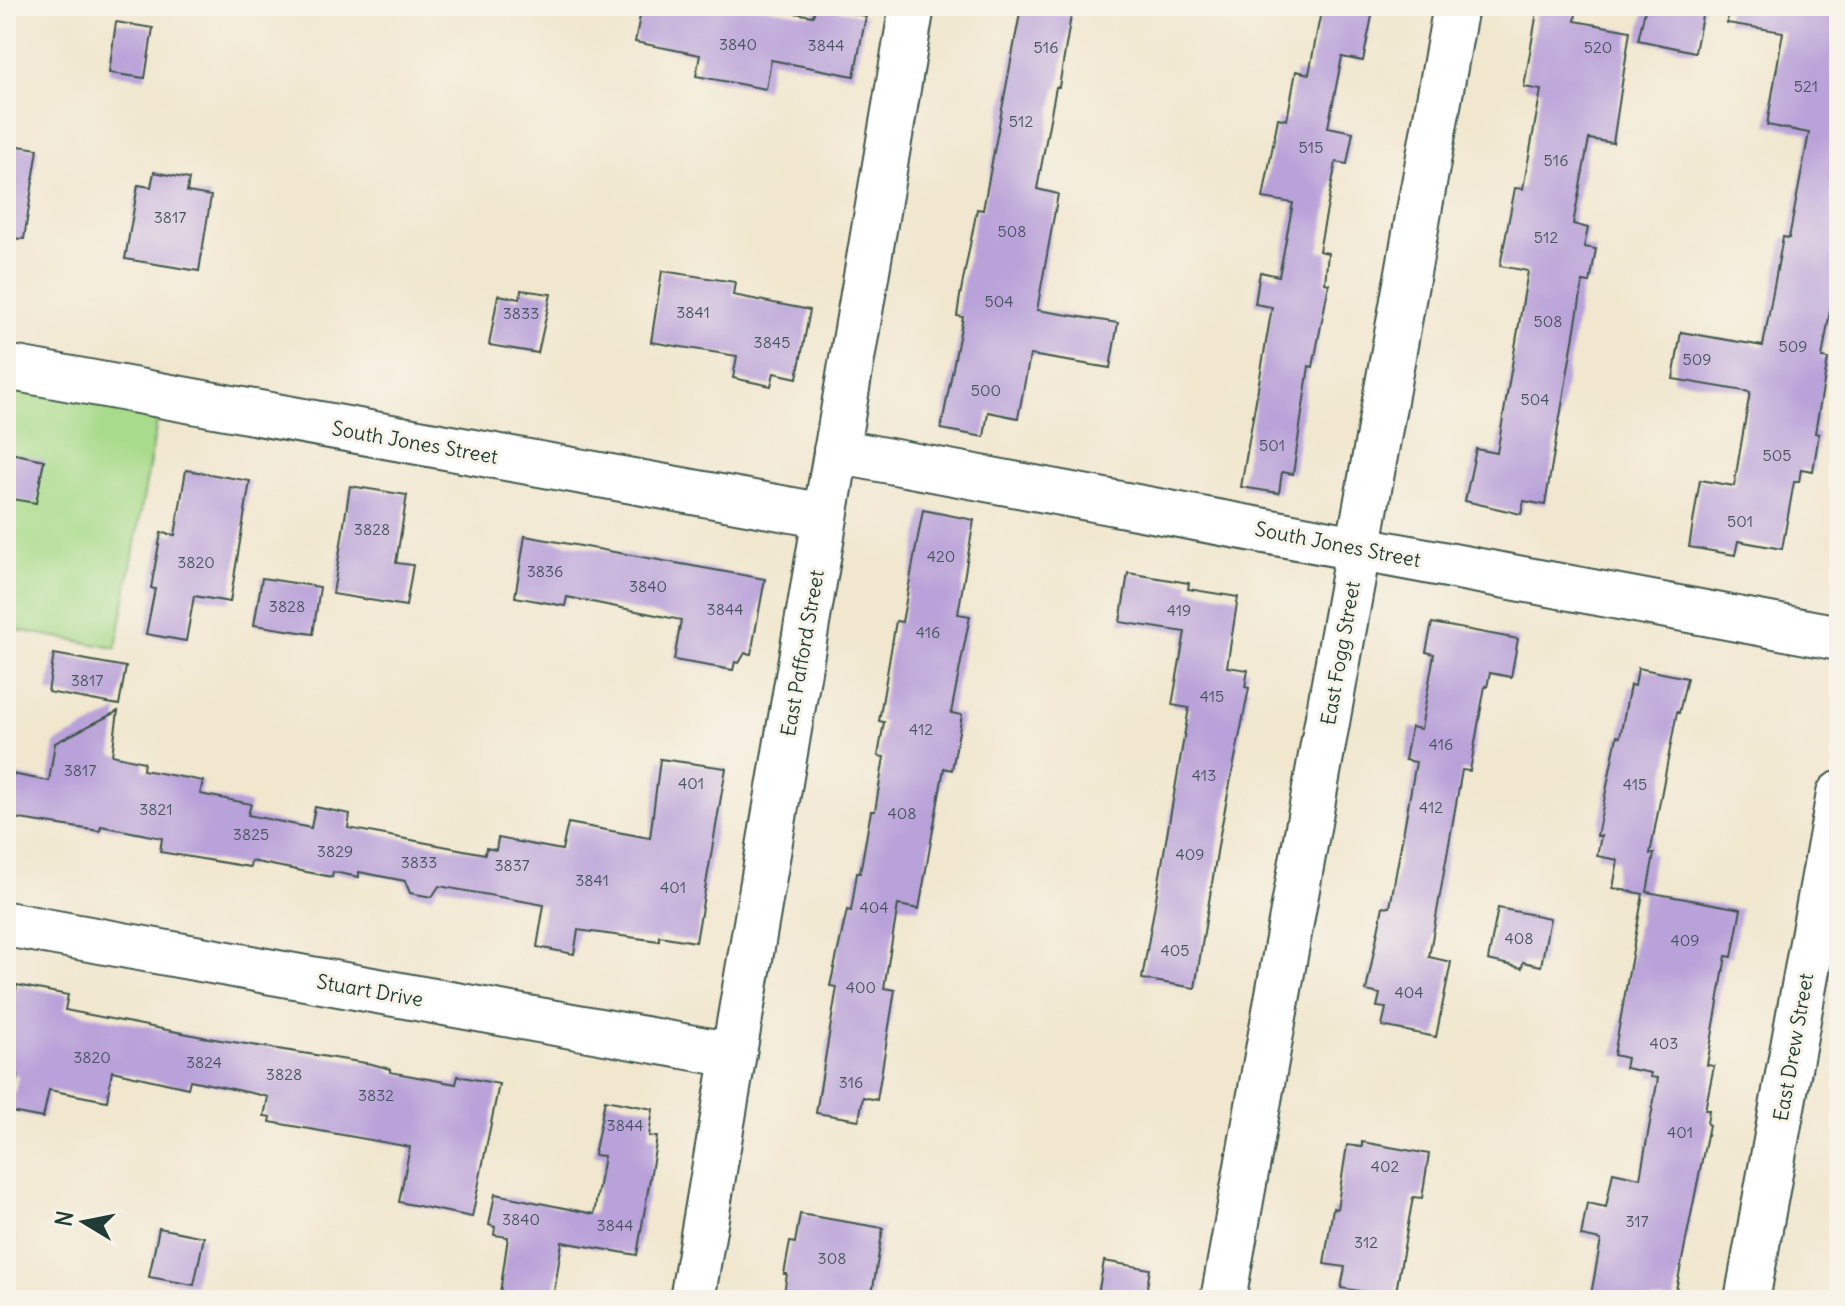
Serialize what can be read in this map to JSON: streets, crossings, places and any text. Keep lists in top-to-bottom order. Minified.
{"streets":{"street":["South Jones Street","East Pafford Street","East Fogg Street","Stuart Drive","East Drew Street"]},"crossings":[["South Jones Street","East Pafford Street"],["South Jones Street","East Fogg Street"],["East Pafford Street","Stuart Drive"]],"house_numbers":["3840","3844","516","520","521","512","515","516","3817","508","512","504","3841","3833","508","3845","509","509","500","504","501","505","501","3828","420","3820","3836","3840","3828","3844","419","416","3817","415","412","416","3817","413","401","415","412","3821","408","3825","3829","409","3833","3837","3841","401","404","408","409","405","400","404","403","3820","3824","3828","316","3832","3844","401","402","3840","317","3844","312","308"],"north":"left"}
